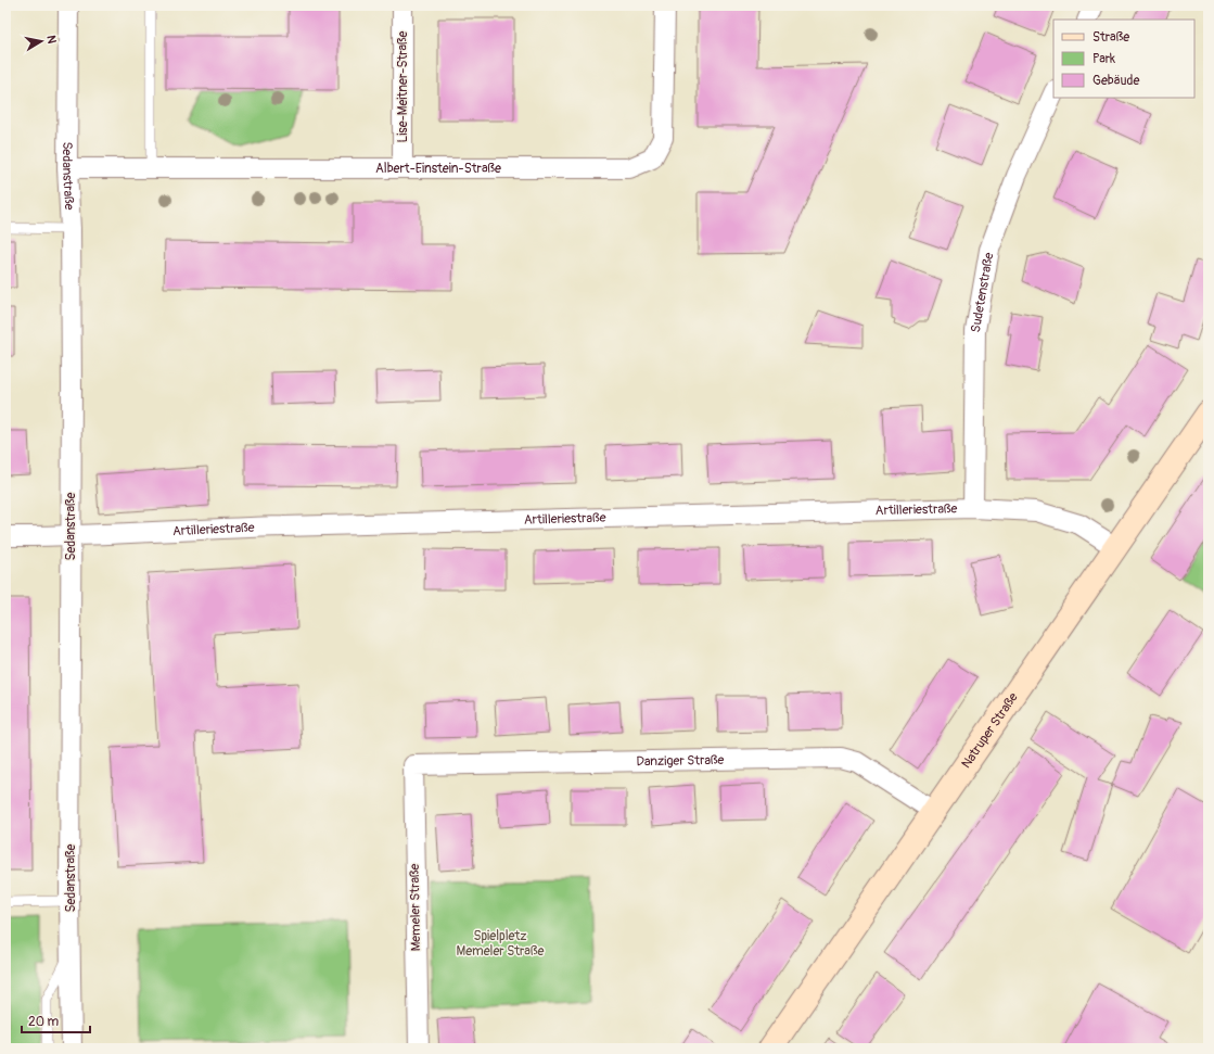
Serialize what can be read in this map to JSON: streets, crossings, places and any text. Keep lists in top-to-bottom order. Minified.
{"streets":{"street":["Lise-Meitner-Straße","Albert-Einstein-Straße","Sedanstraße","Sudetenstraße","Artilleriestraße","Natruper Straße","Danziger Straße","Memeler Straße"]},"crossings":[["Lise-Meitner-Straße","Albert-Einstein-Straße"],["Albert-Einstein-Straße","Sedanstraße"],["Sedanstraße","Artilleriestraße"],["Sudetenstraße","Artilleriestraße"],["Artilleriestraße","Natruper Straße"],["Natruper Straße","Danziger Straße"],["Danziger Straße","Memeler Straße"]],"parks":["Spielpletz Memeler Straße"],"legend":["Straße","Park","Gebäude"],"scale_bar":"20 m","north":"right"}
